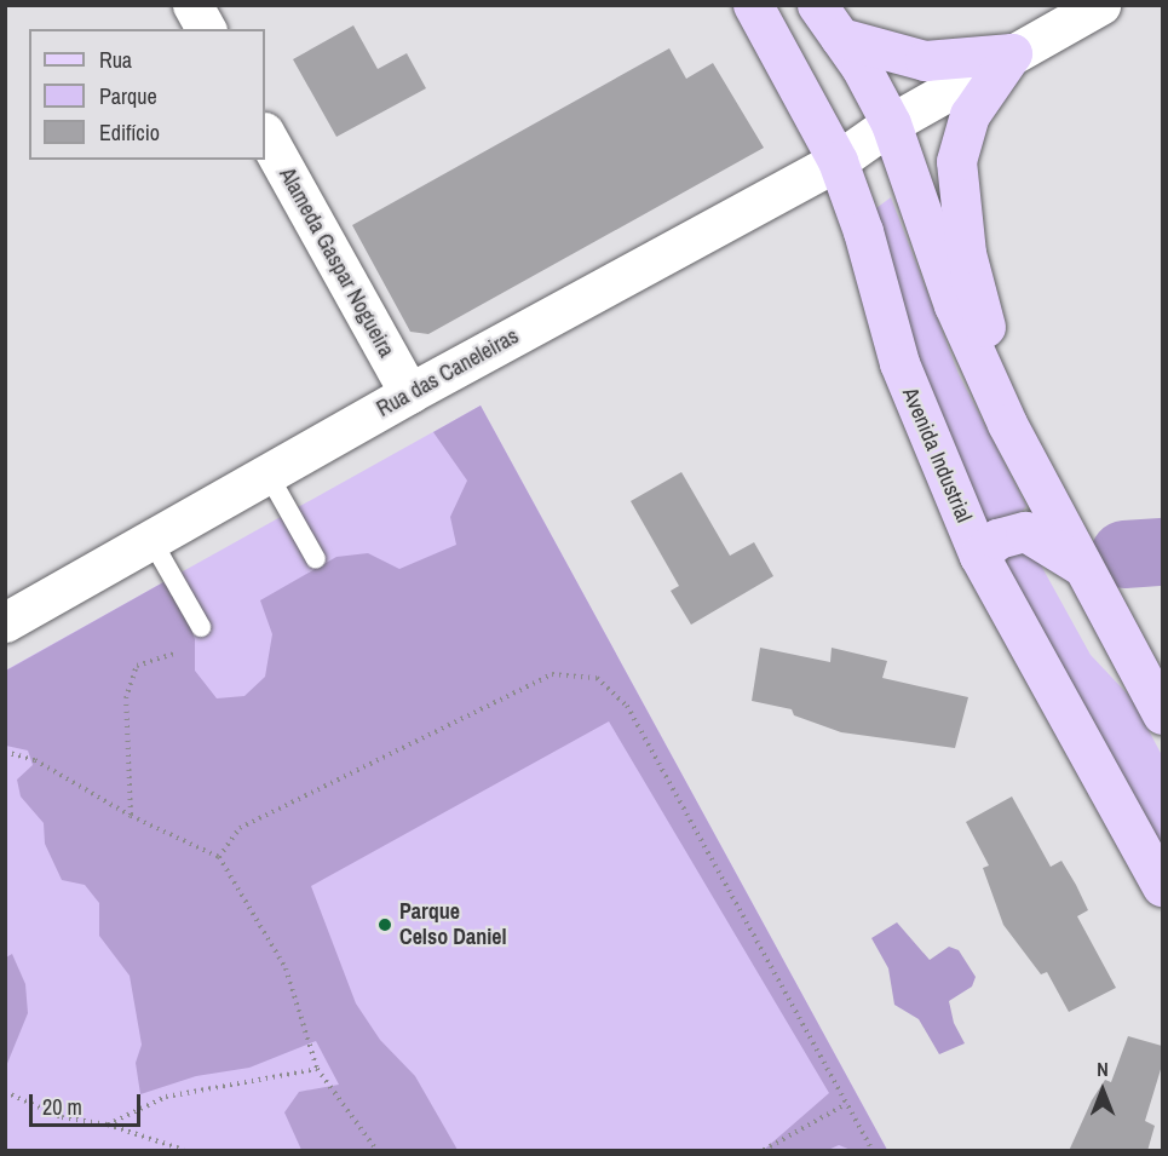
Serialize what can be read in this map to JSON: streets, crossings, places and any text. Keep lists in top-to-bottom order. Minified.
{"streets":{"main road":["Avenida Industrial"],"street":["Alameda Gaspar Nogueira","Rua das Caneleiras"]},"crossings":[["Alameda Gaspar Nogueira","Rua das Caneleiras"],["Rua das Caneleiras","Avenida Industrial"]],"places":["Parque Celso Daniel"],"legend":["Rua","Parque","Edifício"],"scale_bar":"20 m","north":"top"}
